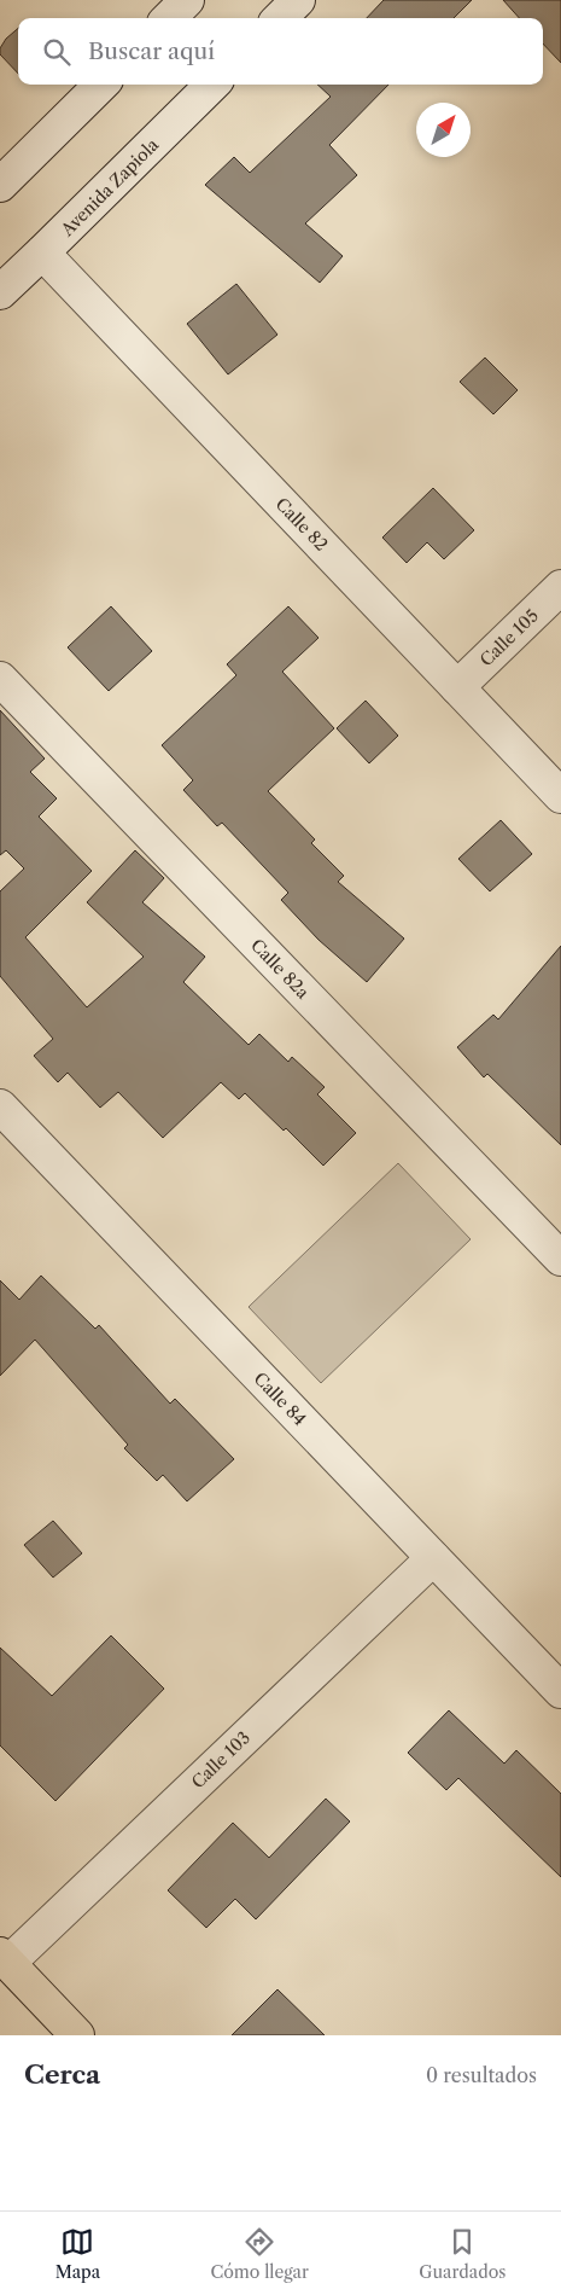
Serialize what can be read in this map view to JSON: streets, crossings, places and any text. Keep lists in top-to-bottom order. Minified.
{"streets":{"street":["Avenida Zapiola","Calle 82","Calle 105","Calle 82a","Calle 84","Calle 103"]},"crossings":[["Avenida Zapiola","Calle 82"],["Calle 82","Calle 105"],["Calle 84","Calle 103"]],"north":"top right","page":{"search":"Buscar aquí","heading":["Cerca","0 resultados"],"nav":["Mapa","Cómo llegar","Guardados"]}}
